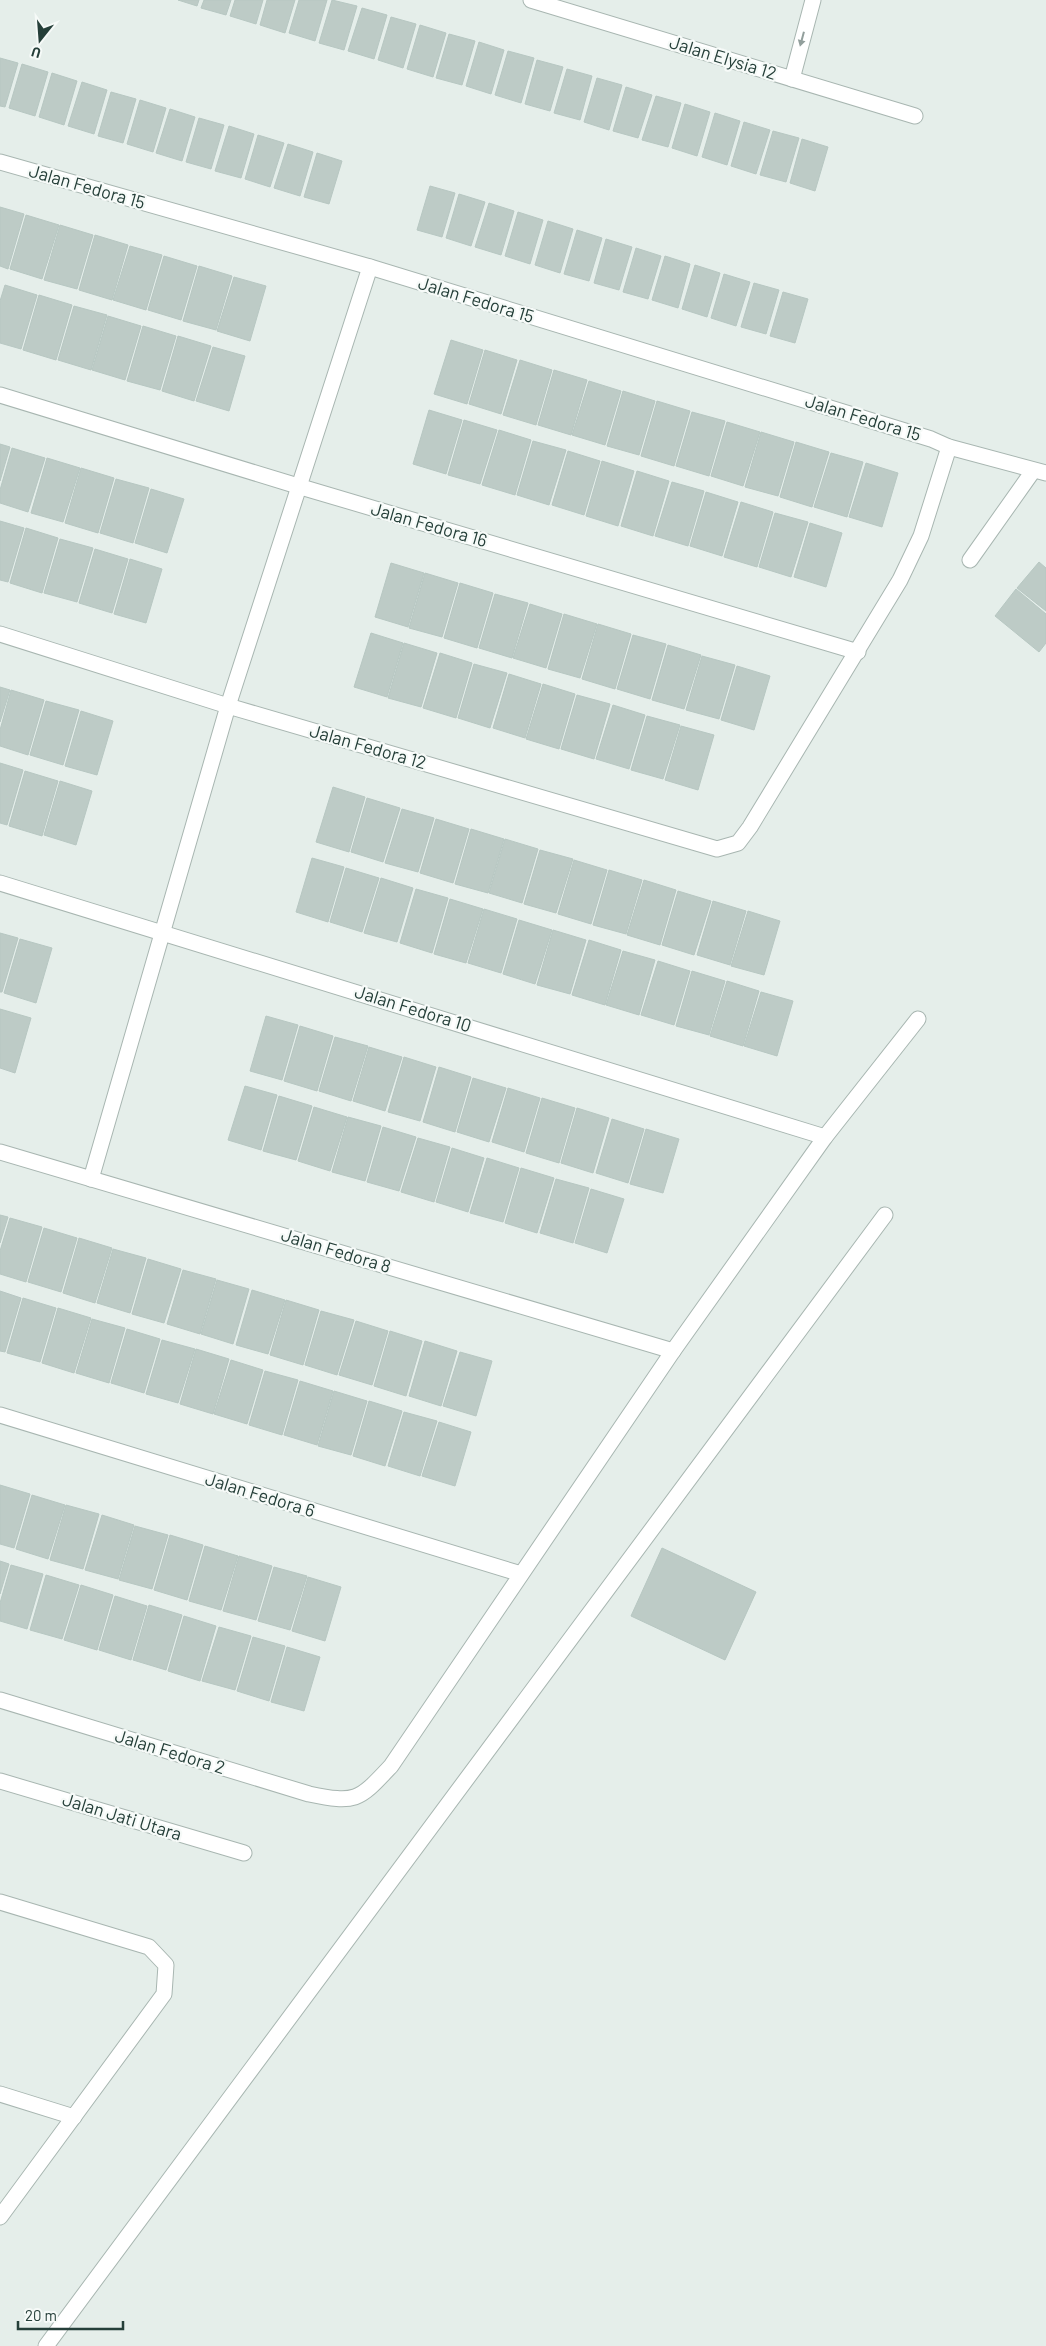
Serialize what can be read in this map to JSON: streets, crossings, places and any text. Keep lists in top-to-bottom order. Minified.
{"streets":{"street":["Jalan Elysia 12","Jalan Fedora 15","Jalan Fedora 16","Jalan Fedora 12","Jalan Fedora 10","Jalan Fedora 8","Jalan Fedora 6","Jalan Fedora 2","Jalan Jati Utara"]},"crossings":[["Jalan Fedora 16","Jalan Fedora 12"],["Jalan Fedora 6","Jalan Fedora 2"]],"scale_bar":"20 m","north":"bottom"}
